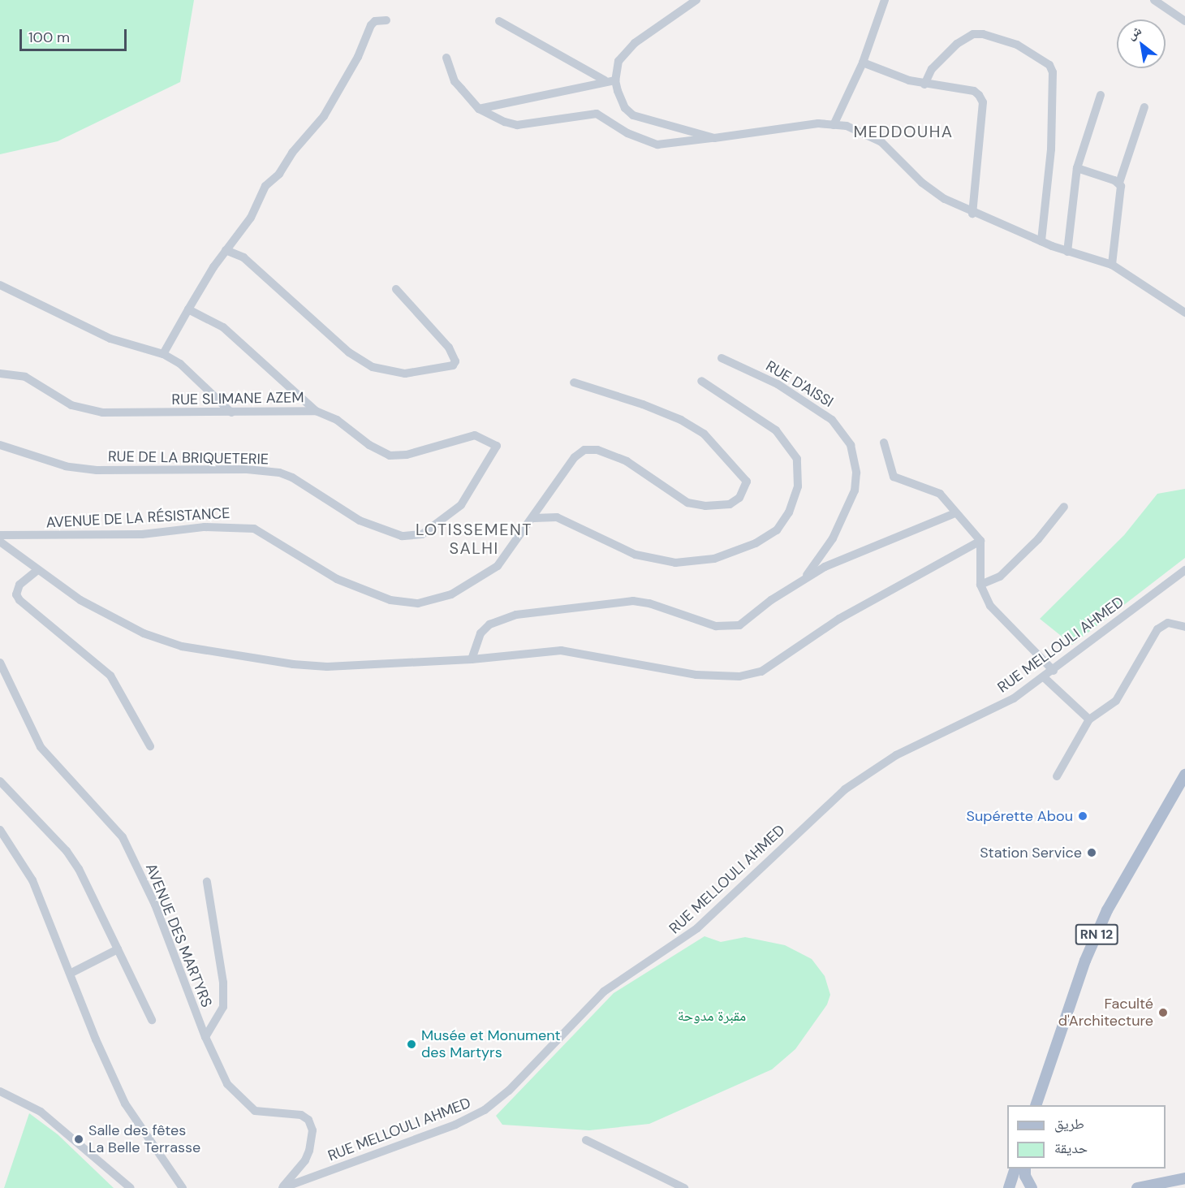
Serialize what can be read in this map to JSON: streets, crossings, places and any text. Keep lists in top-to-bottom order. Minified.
{"streets":{"main road":["RN 12"],"street":["RUE D'AISSI","RUE SLIMANE AZEM","RUE DE LA BRIQUETERIE","AVENUE DE LA RÉSISTANCE","RUE MELLOULI AHMED","AVENUE DES MARTYRS"]},"crossings":[["RUE SLIMANE AZEM","RUE DE LA BRIQUETERIE"],["RUE MELLOULI AHMED","AVENUE DES MARTYRS"]],"districts":["MEDDOUHA","LOTISSEMENT SALHI"],"parks":["مقبرة مدوحة"],"places":["Supérette Abou","Station Service","Faculté d'Architecture","Musée et Monument des Martyrs","Salle des fêtes La Belle Terrasse"],"legend":["طريق","حديقة"],"scale_bar":"100 m","north":"top left"}
